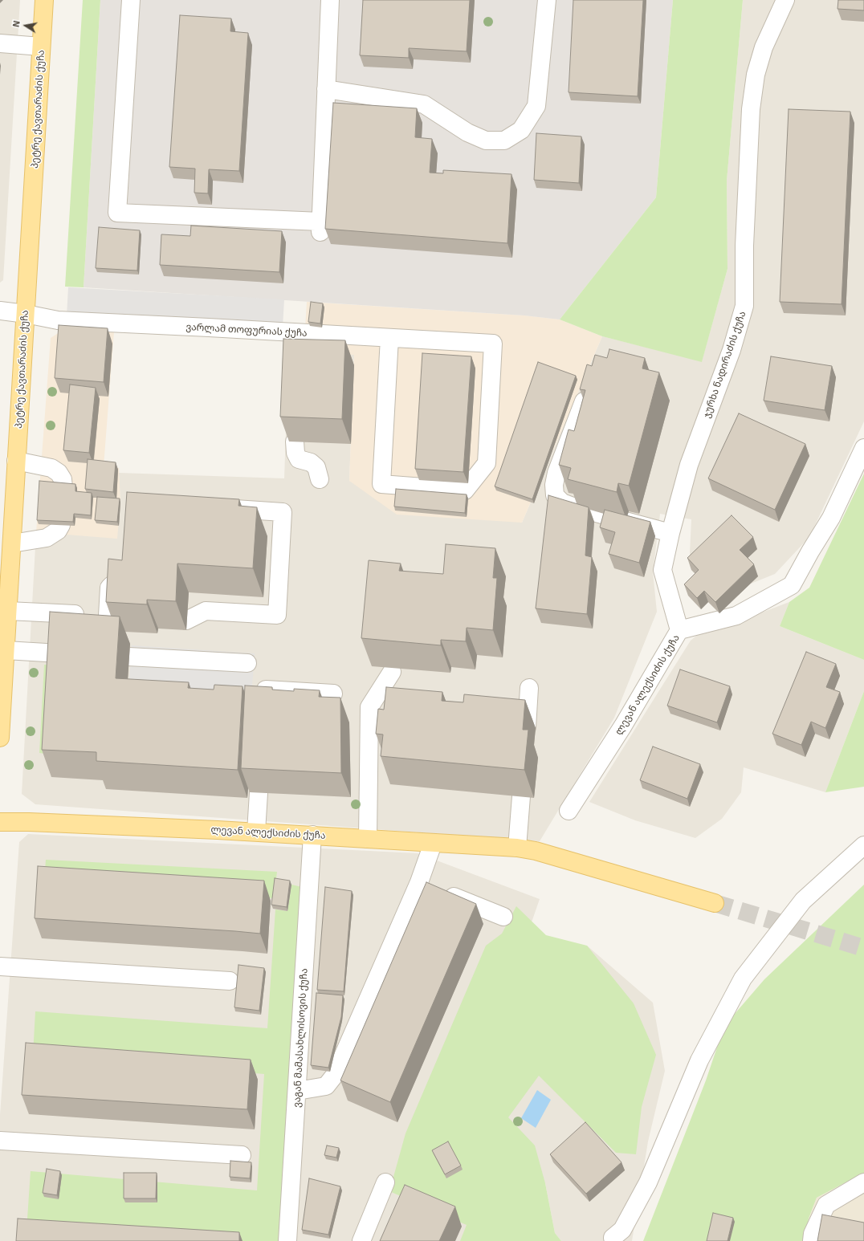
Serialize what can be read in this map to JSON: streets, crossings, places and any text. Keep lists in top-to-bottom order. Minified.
{"streets":{"main road":["პეტრე ქავთარაძის ქუჩა","ლევან ალექსიძის ქუჩა"],"street":["ვარლამ თოფურიას ქუჩა","ჯურხა ნადირაძის ქუჩა","ვაგან მამასახლისოვის ქუჩა"]},"crossings":[["პეტრე ქავთარაძის ქუჩა","ვარლამ თოფურიას ქუჩა"],["ჯურხა ნადირაძის ქუჩა","ლევან ალექსიძის ქუჩა"],["ლევან ალექსიძის ქუჩა","ვაგან მამასახლისოვის ქუჩა"]],"north":"left"}
